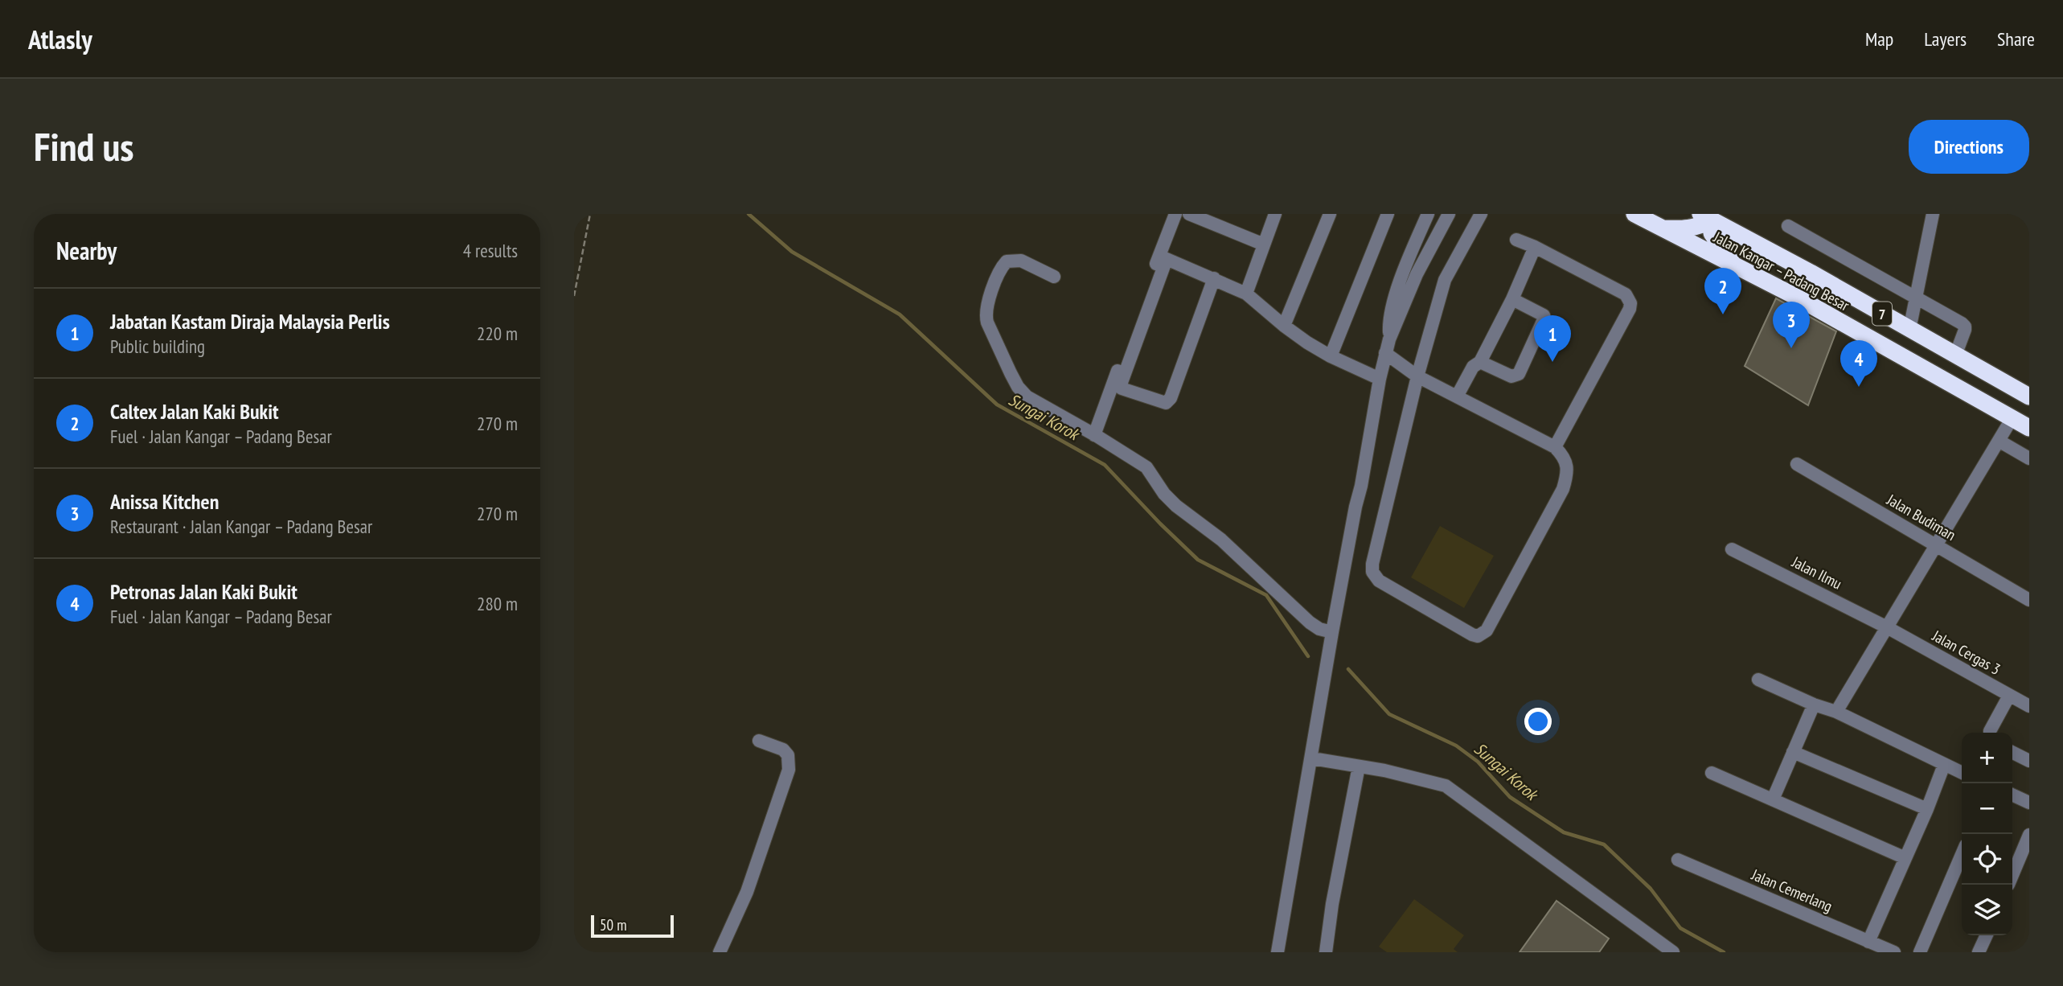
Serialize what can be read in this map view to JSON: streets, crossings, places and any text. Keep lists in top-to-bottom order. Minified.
{"streets":{"highway":["Jalan Kangar – Padang Besar","7"],"street":["Jalan Budiman","Jalan Ilmu","Jalan Cergas 3","Jalan Cemerlang"]},"crossings":[["Jalan Ilmu","Jalan Cergas 3"]],"water":["Sungai Korok"],"scale_bar":"50 m","page":{"header":"Atlasly","nav":["Map","Layers","Share"],"buttons":"Directions","title":"Find us","heading":["Nearby","4 results"],"pins":["2","3","1","4"],"list":[{"mark":"1","name":"Jabatan Kastam Diraja Malaysia Perlis","note":"Public building","value":"220 m"},{"mark":"2","name":"Caltex Jalan Kaki Bukit","note":"Fuel · Jalan Kangar – Padang Besar","value":"270 m"},{"mark":"3","name":"Anissa Kitchen","note":"Restaurant · Jalan Kangar – Padang Besar","value":"270 m"},{"mark":"4","name":"Petronas Jalan Kaki Bukit","note":"Fuel · Jalan Kangar – Padang Besar","value":"280 m"}],"map_buttons":["+","−"],"scale":"50 m"}}
